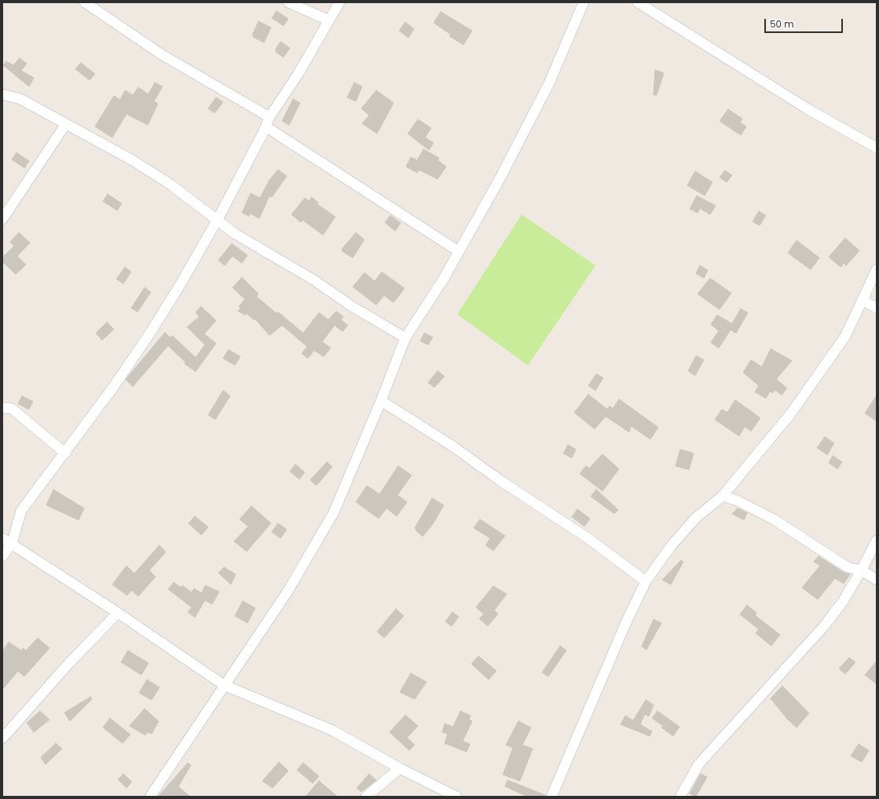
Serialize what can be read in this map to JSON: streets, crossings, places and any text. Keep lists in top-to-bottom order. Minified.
{"scale_bar":"50 m"}
